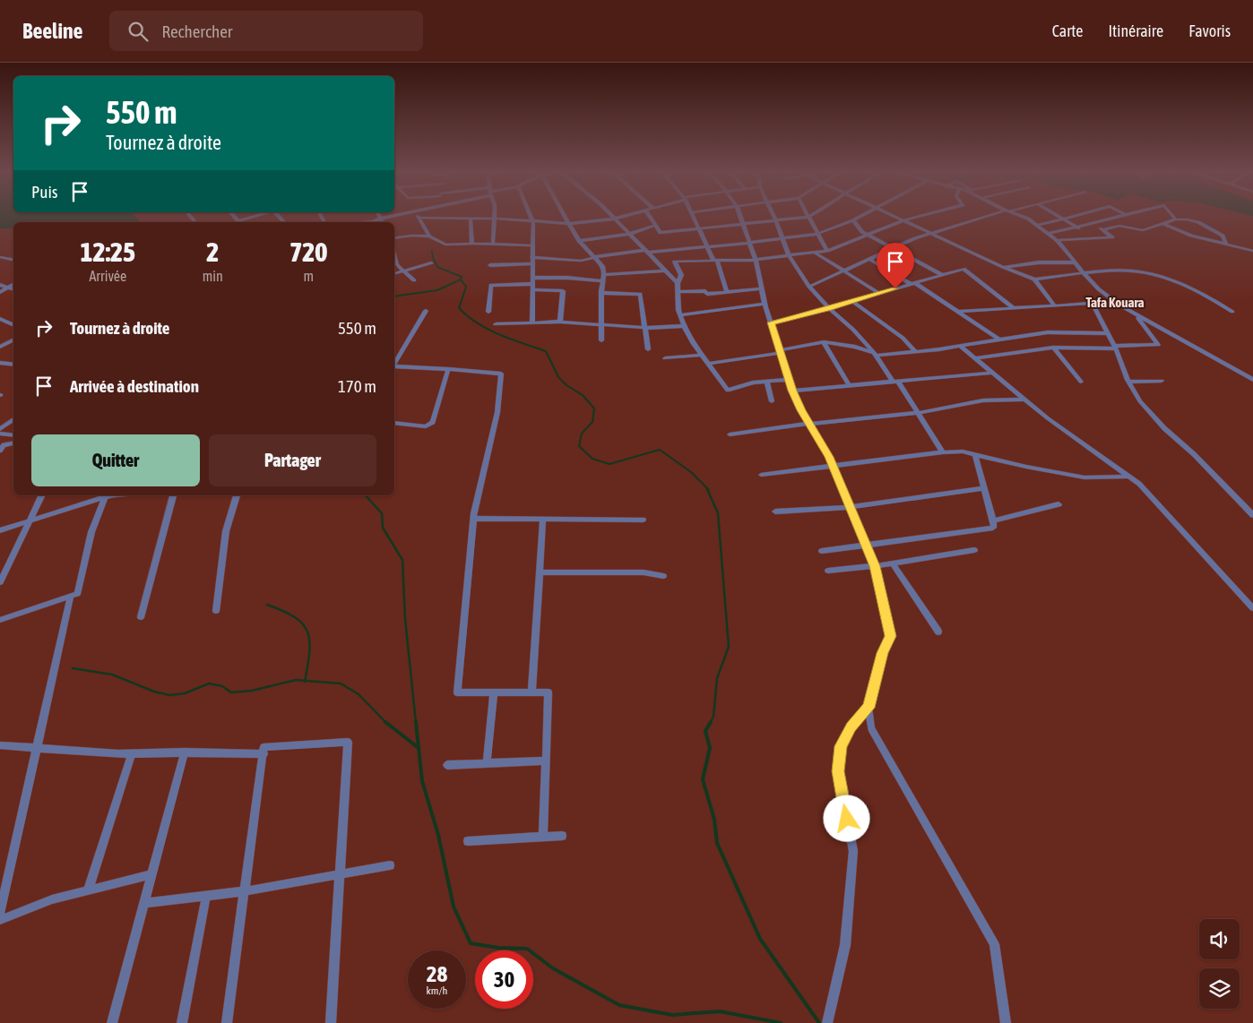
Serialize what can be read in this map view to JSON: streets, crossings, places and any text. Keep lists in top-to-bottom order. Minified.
{"districts":["Tafa Kouara"],"page":{"header":"Beeline","search":"Rechercher","nav":["Carte","Itinéraire","Favoris"],"turn":["550 m","Tournez à droite"],"then":"Puis","eta":["12:25","Arrivée","2","min","720","m"],"list":[{"name":"Tournez à droite","value":"550 m"},{"name":"Arrivée à destination","value":"170 m"}],"buttons":["Quitter","Partager"],"speed":"28 km/h","limit":"30"}}
